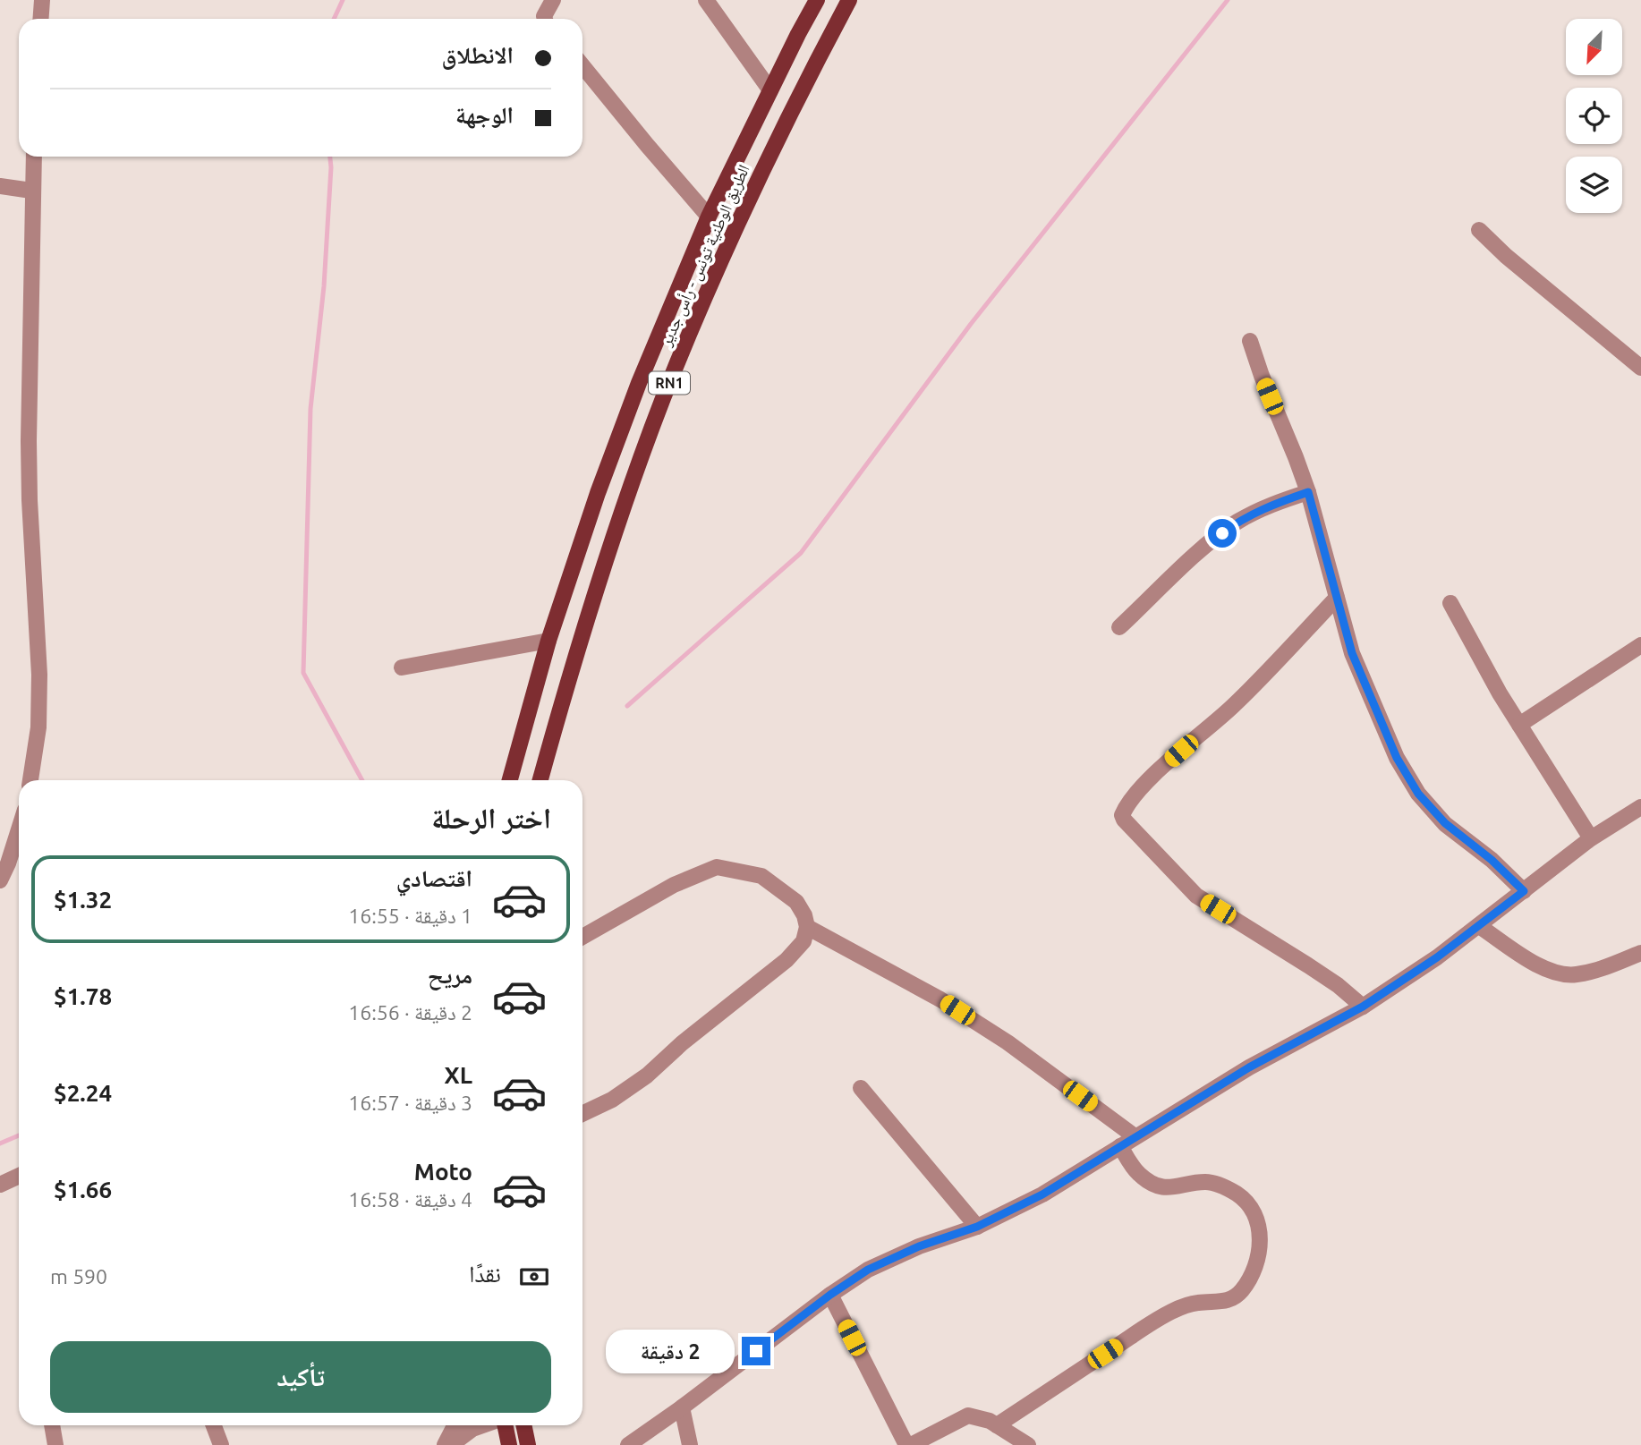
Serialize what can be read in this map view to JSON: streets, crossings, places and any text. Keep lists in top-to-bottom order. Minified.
{"streets":{"main road":["الطريق الوطنية تونس - رأس جدير","RN1"]},"north":"bottom left","page":{"banner":["الانطلاق","الوجهة"],"heading":"اختر الرحلة","list":[{"name":"اقتصادي","note":"1 دقيقة · 16:55","value":"$1.32"},{"name":"مريح","note":"2 دقيقة · 16:56","value":"$1.78"},{"name":"XL","note":"3 دقيقة · 16:57","value":"$2.24"},{"name":"Moto","note":"4 دقيقة · 16:58","value":"$1.66"}],"pay":["نقدًا","590 m"],"buttons":"تأكيد","bubble":"2 دقيقة"}}
